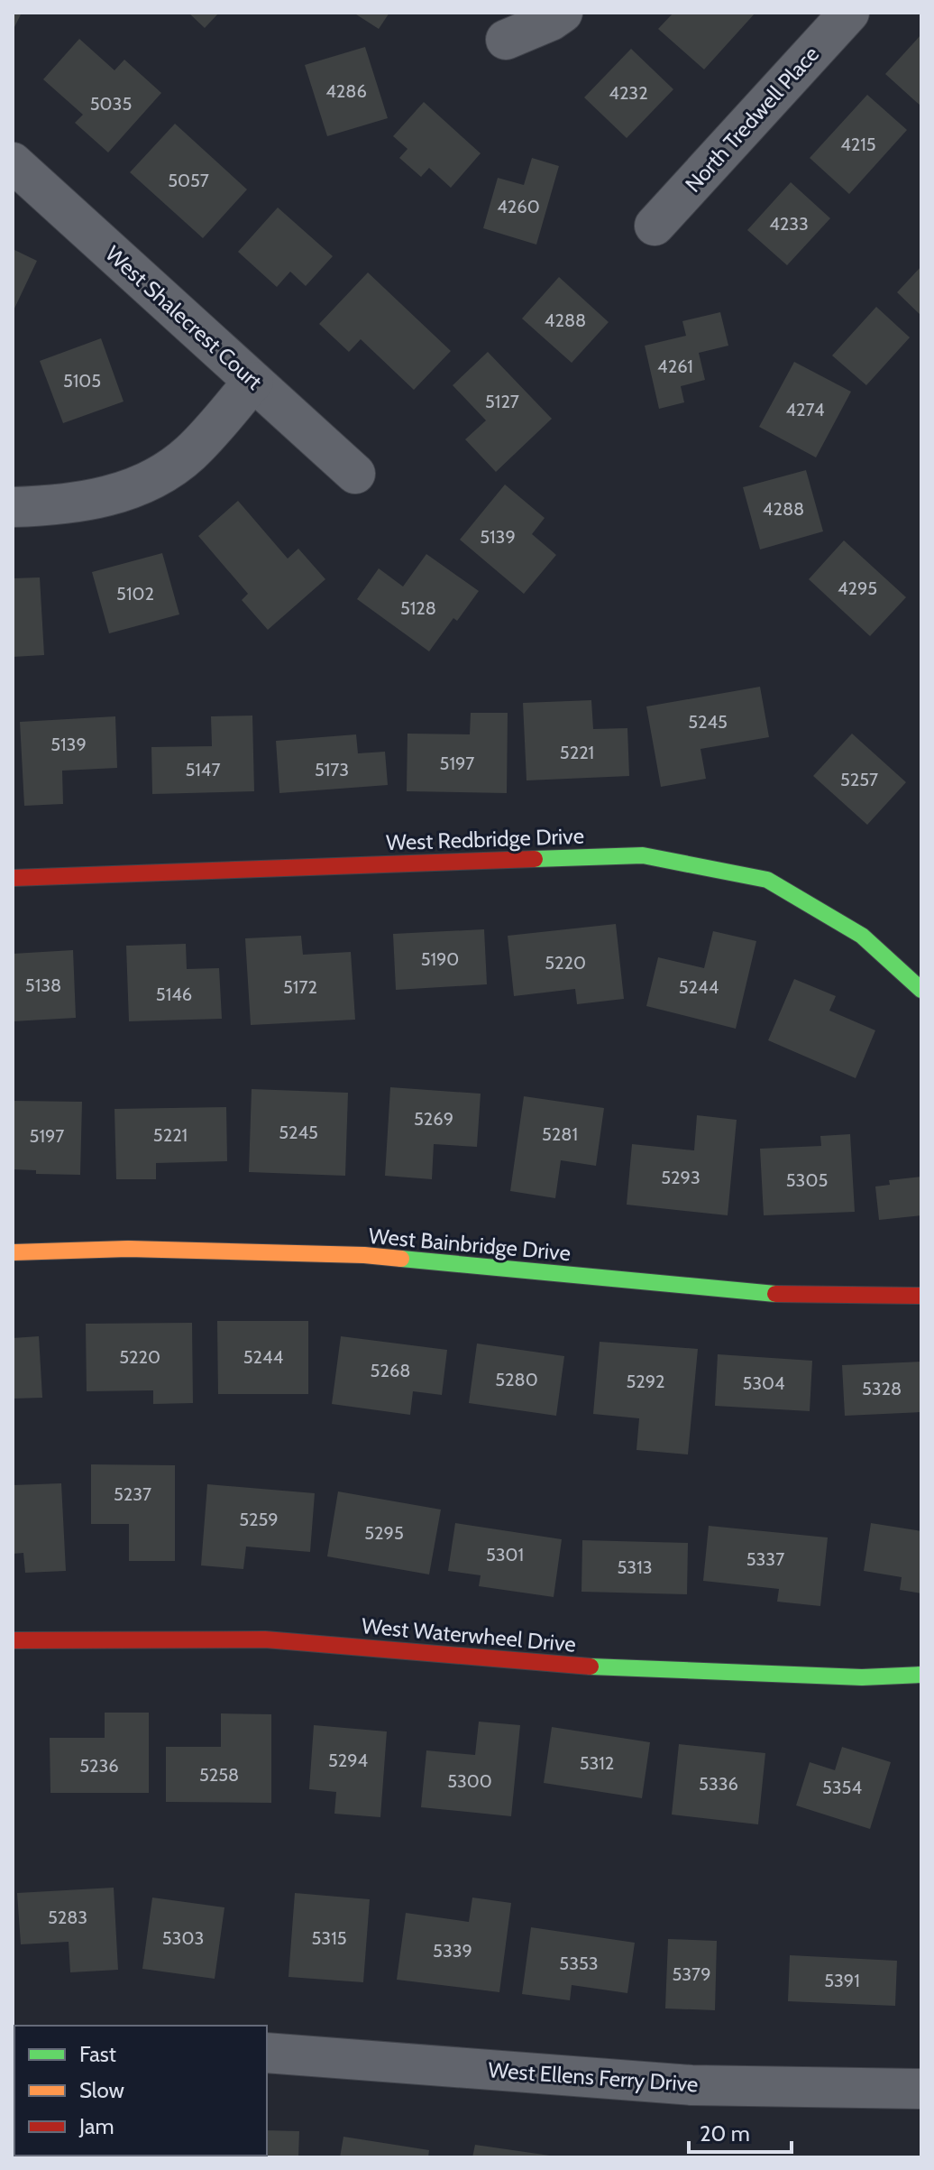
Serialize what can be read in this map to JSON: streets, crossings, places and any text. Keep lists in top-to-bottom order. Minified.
{"streets":{"street":["North Tredwell Place","West Shalecrest Court","West Redbridge Drive","West Bainbridge Drive","West Waterwheel Drive","West Ellens Ferry Drive"]},"house_numbers":["4286","4232","5035","4215","5057","4260","4233","4288","4261","5105","5127","4274","4288","5139","4295","5102","5128","5245","5139","5221","5197","5147","5173","5257","5190","5220","5138","5172","5244","5146","5269","5245","5281","5221","5197","5293","5305","5220","5244","5268","5280","5292","5304","5328","5237","5259","5295","5301","5337","5313","5294","5312","5236","5258","5300","5336","5354","5283","5303","5315","5339","5353","5379","5391"],"legend":["Fast","Slow","Jam"],"scale_bar":"20 m"}
